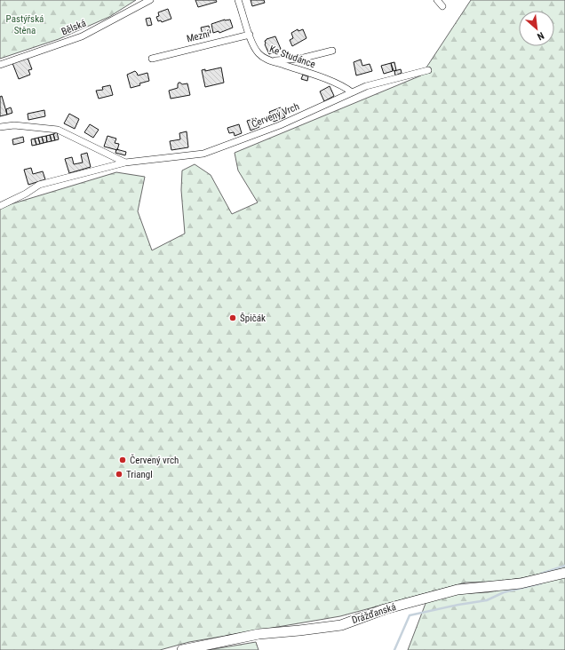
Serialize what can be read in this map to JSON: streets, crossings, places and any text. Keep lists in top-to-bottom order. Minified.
{"streets":{"street":["Bělská","Mezní","Ke Studánce","Červený Vrch","Drážďanská"]},"crossings":[["Mezní","Ke Studánce"],["Ke Studánce","Červený Vrch"]],"parks":["Pastýřská Stěna"],"places":["Špičák","Červený vrch","Triangl"],"north":"bottom right"}
